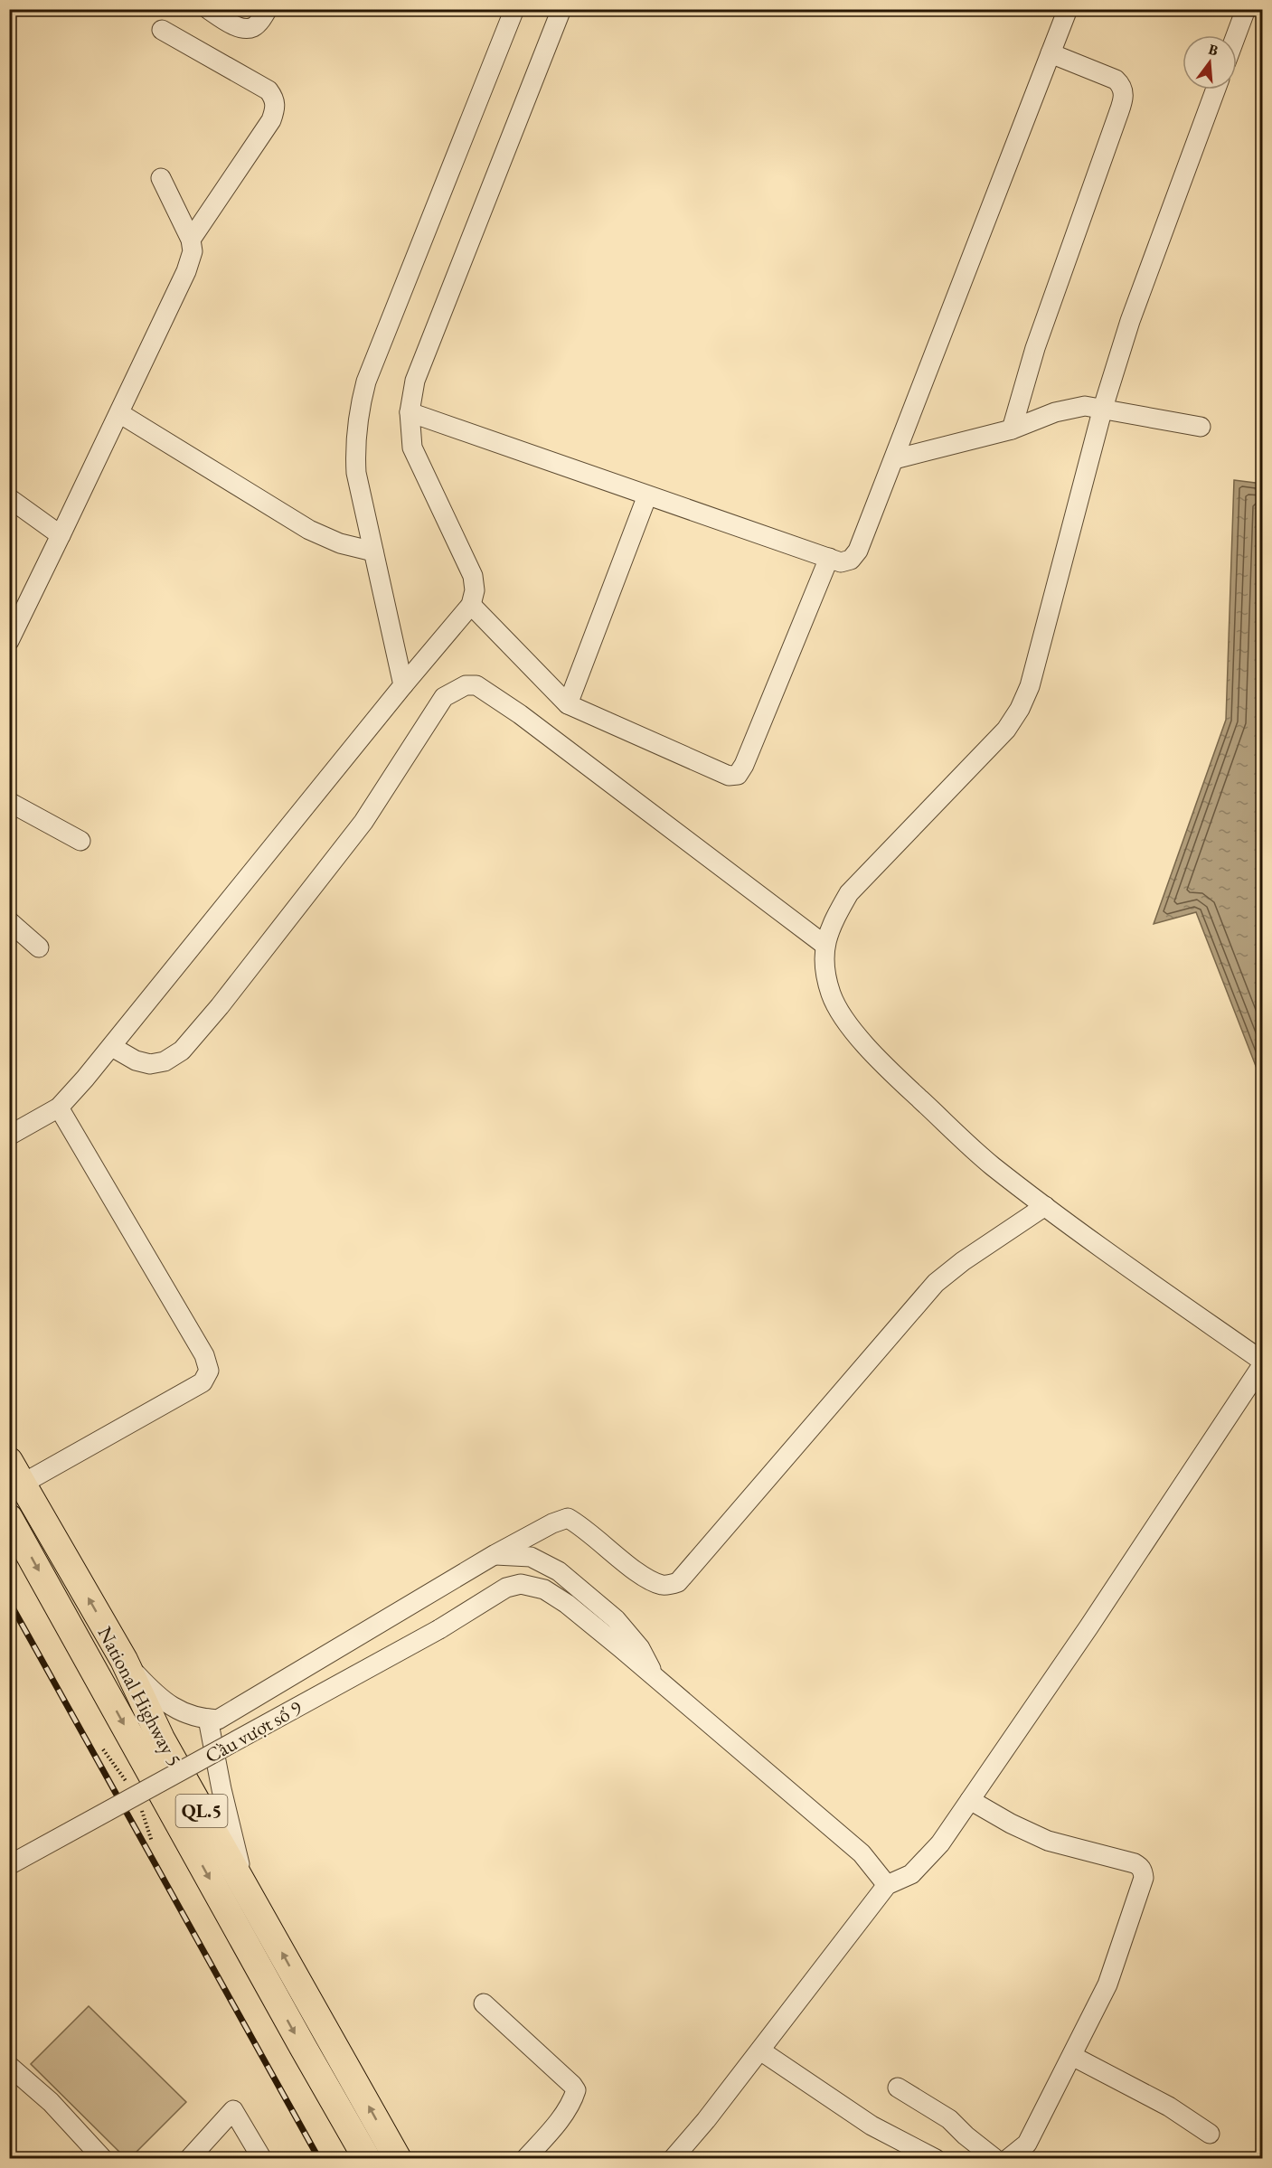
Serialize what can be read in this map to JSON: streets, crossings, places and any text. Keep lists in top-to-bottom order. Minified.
{"streets":{"highway":["National Highway 5","QL.5"],"street":["Cầu vượt số 9"]},"north":"top"}
